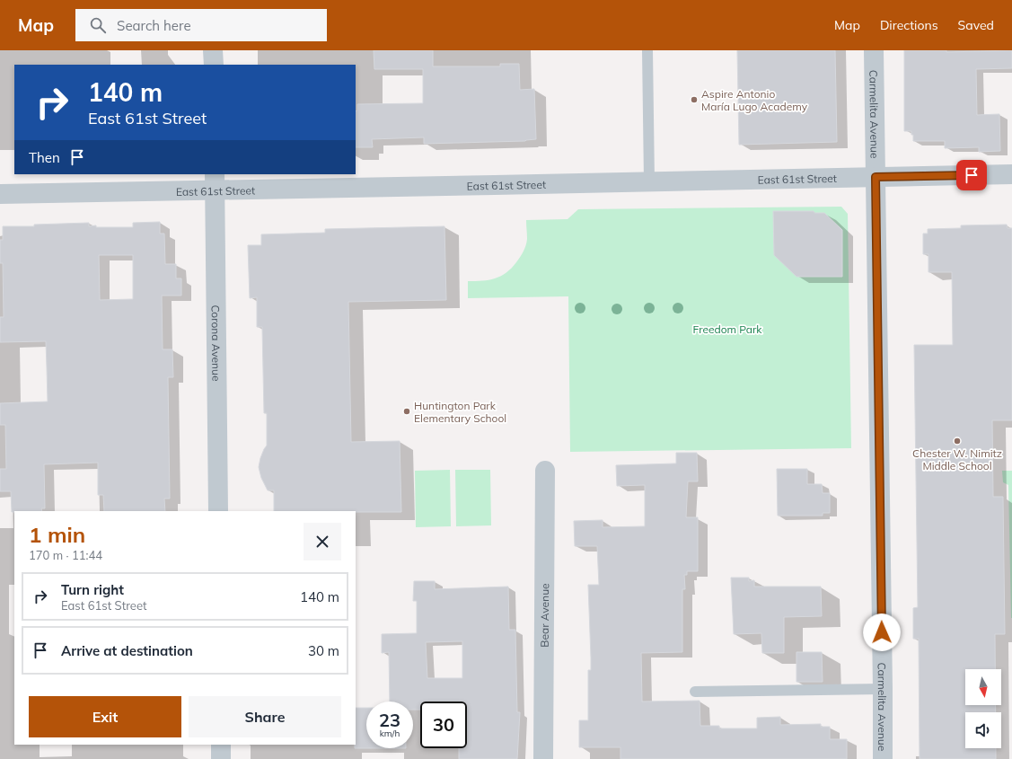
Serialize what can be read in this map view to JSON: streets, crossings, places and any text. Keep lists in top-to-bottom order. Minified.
{"streets":{"street":["Carmelita Avenue","East 61st Street","Corona Avenue","Bear Avenue"]},"crossings":[["Carmelita Avenue","East 61st Street"],["East 61st Street","Corona Avenue"]],"parks":["Freedom Park"],"places":["Aspire Antonio María Lugo Academy","Huntington Park Elementary School","Chester W. Nimitz Middle School"],"north":"bottom","page":{"header":"Map","search":"Search here","nav":["Map","Directions","Saved"],"turn":["140 m","East 61st Street"],"then":"Then","heading":["1 min","170 m · 11:44"],"list":[{"name":"Turn right","note":"East 61st Street","value":"140 m"},{"name":"Arrive at destination","value":"30 m"}],"buttons":["Exit","Share"],"speed":"23 km/h","limit":"30"}}
